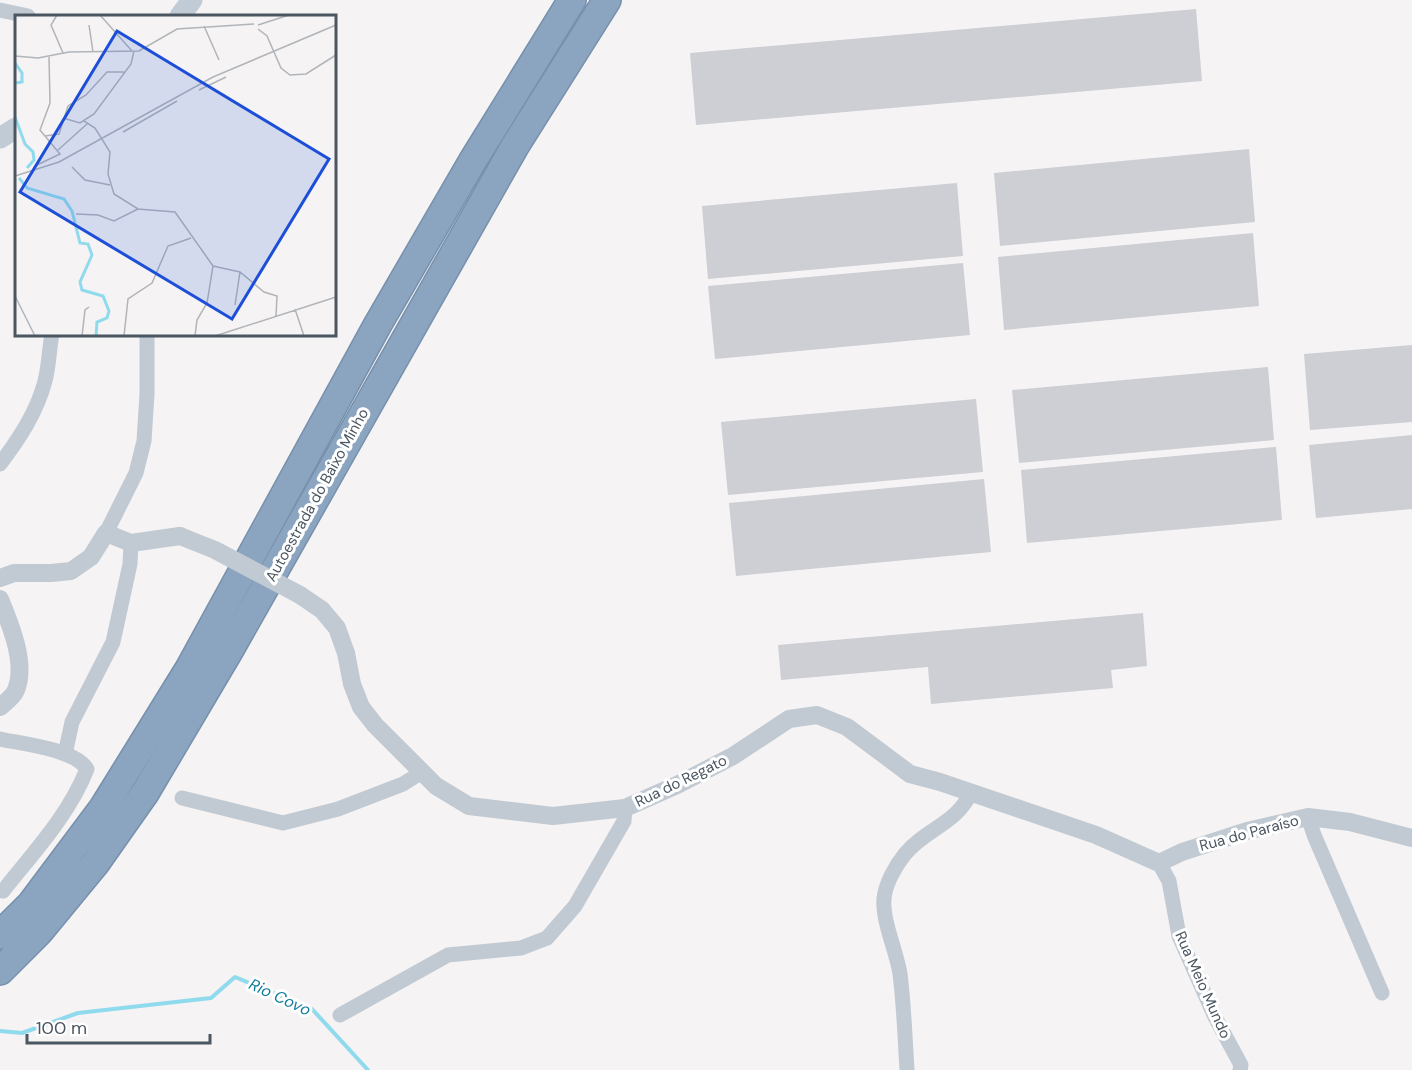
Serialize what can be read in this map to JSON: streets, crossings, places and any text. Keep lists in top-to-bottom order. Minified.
{"streets":{"highway":["Autoestrada do Baixo Minho"],"street":["Rua do Regato","Rua do Paraíso","Rua Meio Mundo"]},"crossings":[["Rua do Regato","Rua do Paraíso"],["Rua do Regato","Rua Meio Mundo"],["Rua do Paraíso","Rua Meio Mundo"]],"water":["Rio Covo"],"scale_bar":"100 m"}
